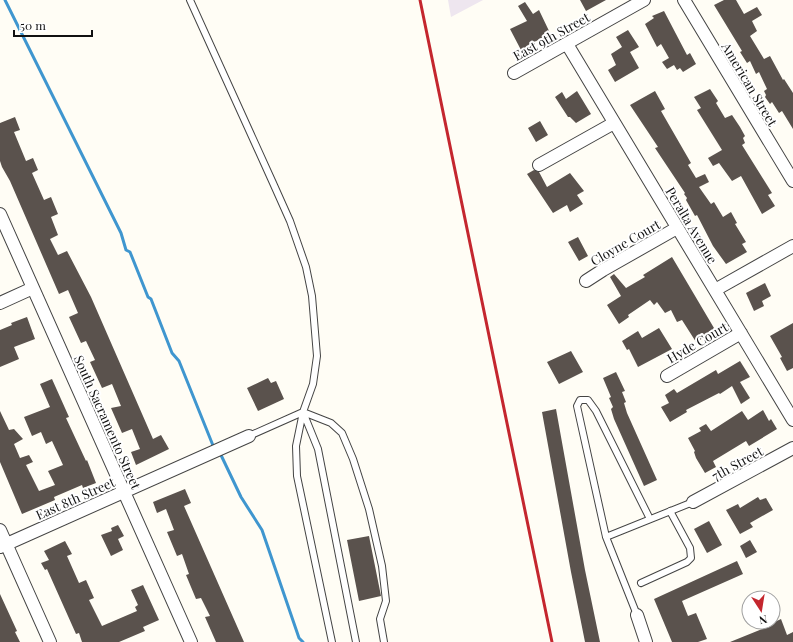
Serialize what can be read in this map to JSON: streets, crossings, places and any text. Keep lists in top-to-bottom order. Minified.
{"streets":{"street":["East 9th Street","American Street","Peralta Avenue","Cloyne Court","Hyde Court","South Sacramento Street","7th Street","East 8th Street"]},"crossings":[["East 9th Street","Peralta Avenue"],["Peralta Avenue","Cloyne Court"],["Peralta Avenue","Hyde Court"],["South Sacramento Street","East 8th Street"]],"scale_bar":"50 m","north":"bottom"}
